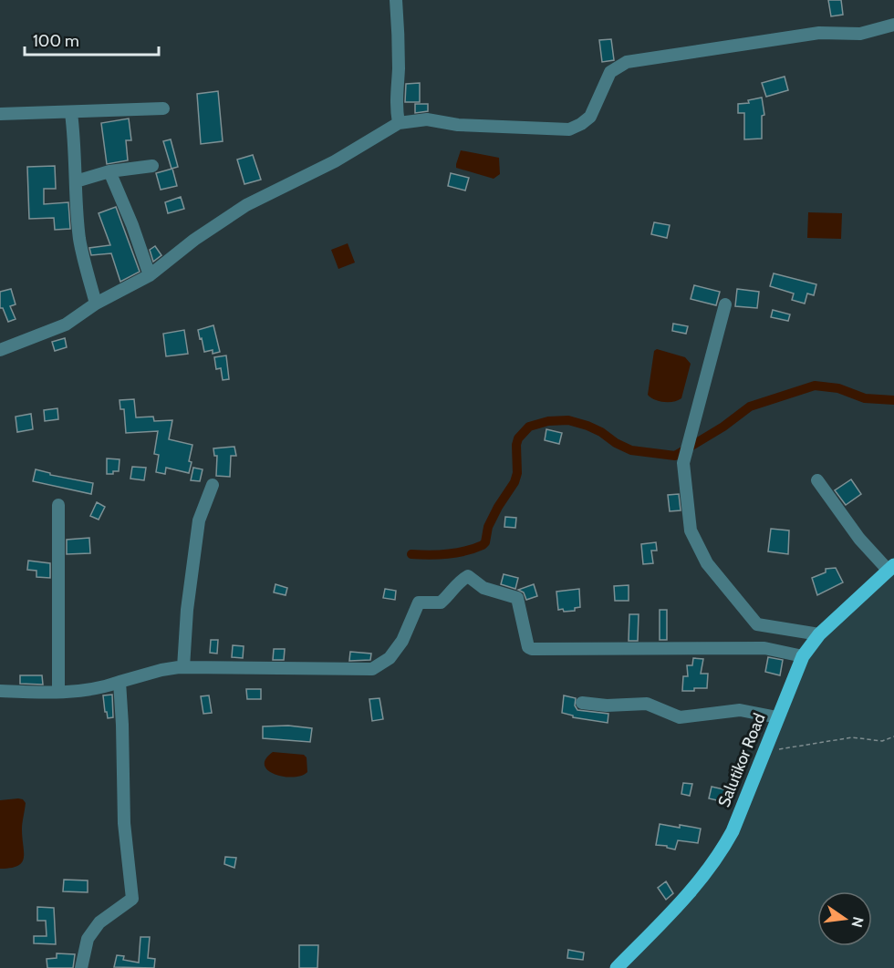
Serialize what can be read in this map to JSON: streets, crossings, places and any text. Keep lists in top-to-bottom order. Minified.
{"streets":{"main road":["Salutikor Road"]},"scale_bar":"100 m","north":"right"}
